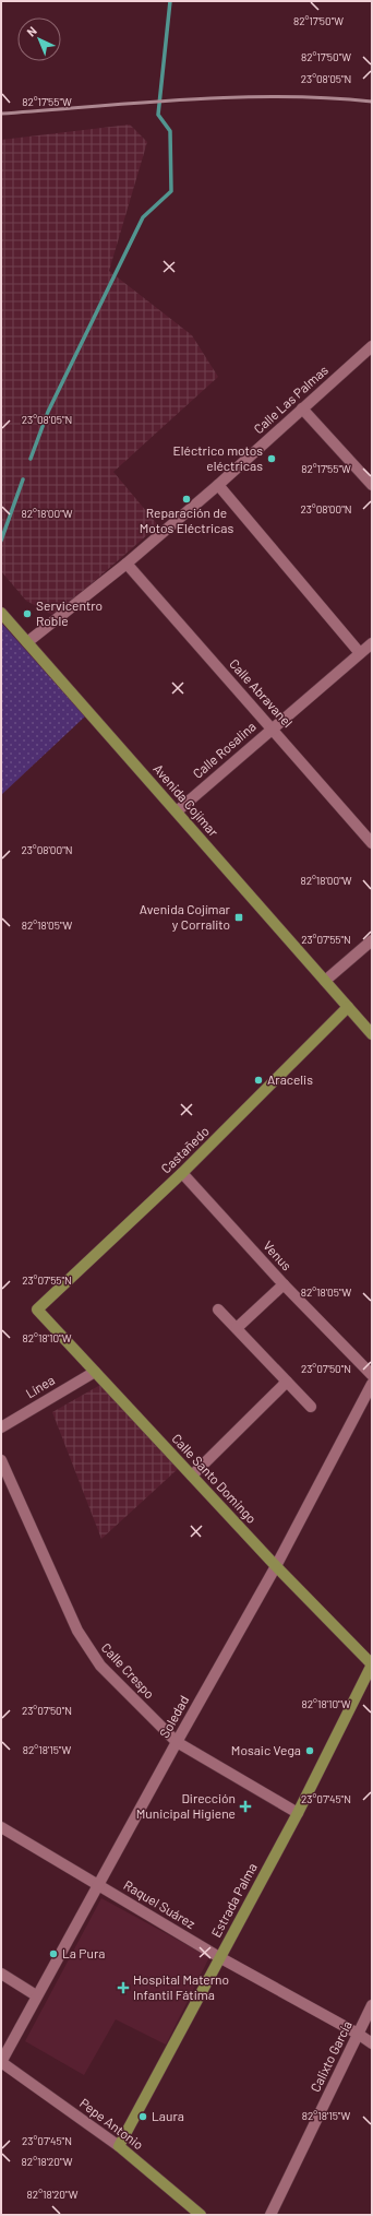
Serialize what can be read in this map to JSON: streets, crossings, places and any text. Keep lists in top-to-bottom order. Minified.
{"streets":{"main road":["Avenida Cojímar","Castañedo","Calle Santo Domingo","Estrada Palma","Pepe Antonio"],"street":["Calle Las Palmas","Calle Abravanel","Calle Rosalina","Venus","Línea","Calle Crespo","Soledad","Raquel Suárez","Calixto García"]},"crossings":[["Calle Las Palmas","Calle Abravanel"],["Calle Las Palmas","Avenida Cojímar"],["Calle Abravanel","Calle Rosalina"],["Calle Rosalina","Avenida Cojímar"],["Avenida Cojímar","Castañedo"],["Castañedo","Venus"],["Castañedo","Calle Santo Domingo"],["Línea","Calle Santo Domingo"],["Calle Santo Domingo","Soledad"],["Calle Santo Domingo","Estrada Palma"],["Calle Crespo","Soledad"],["Calle Crespo","Estrada Palma"],["Soledad","Raquel Suárez"],["Soledad","Pepe Antonio"],["Estrada Palma","Raquel Suárez"],["Estrada Palma","Pepe Antonio"],["Raquel Suárez","Calixto García"]],"places":{"other":["Eléctrico motos eléctricas","Reparación de Motos Eléctricas","Servicentro Roble","Aracelis","Mosaic Vega","La Pura","Laura"],"transit":["Avenida Cojímar y Corralito"],"health":["Dirección Municipal Higiene","Hospital Materno Infantil Fátima"]},"north":"top left","coordinates":["82°17'50\"W","23°08'05\"N","82°17'55\"W","23°08'00\"N","82°18'00\"W","82°18'05\"W","23°07'55\"N","82°18'10\"W","23°07'50\"N","82°18'15\"W","23°07'45\"N","82°18'20\"W"]}
